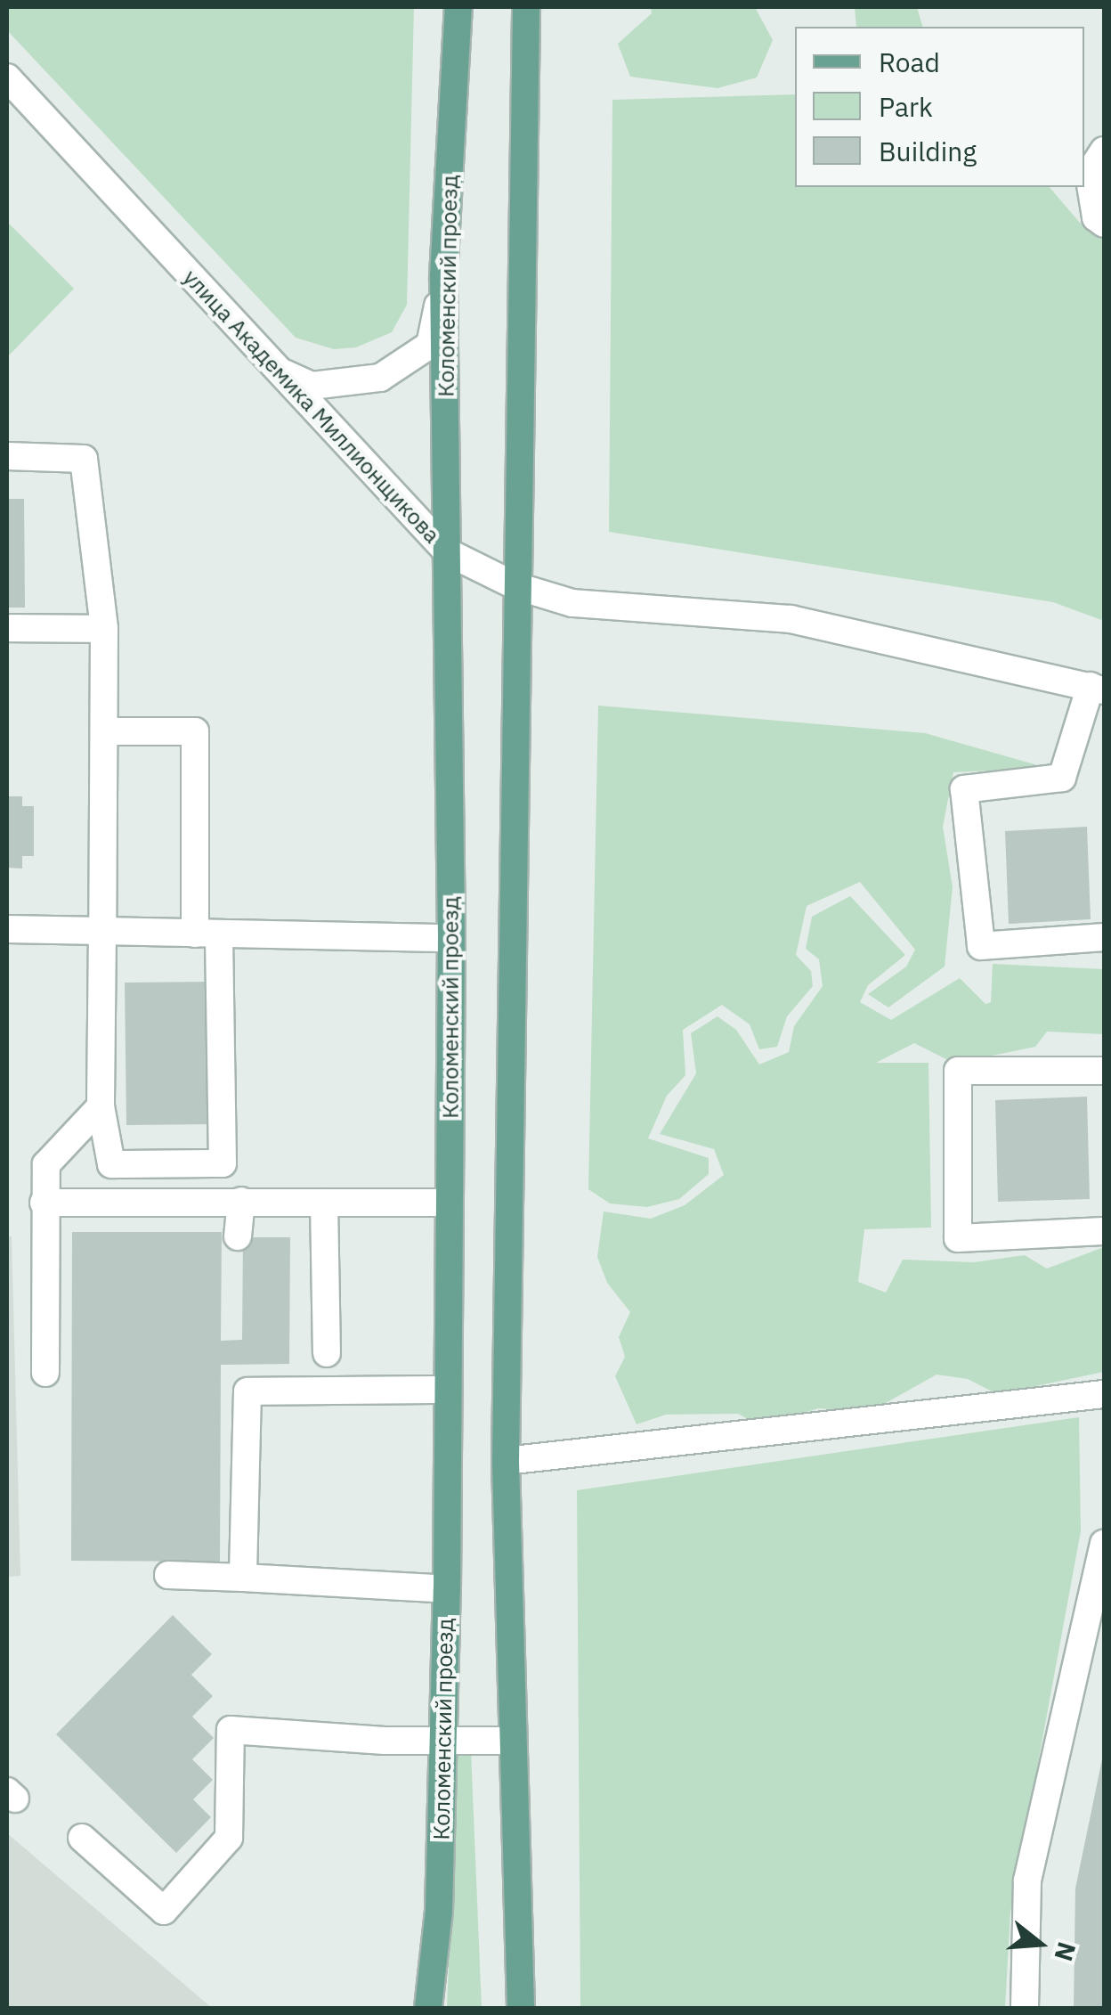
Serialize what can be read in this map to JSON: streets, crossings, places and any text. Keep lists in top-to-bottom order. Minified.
{"streets":{"main road":["Коломенский проезд"],"street":["улица Академика Миллионщикова"]},"crossings":[["Коломенский проезд","улица Академика Миллионщикова"]],"legend":["Road","Park","Building"],"north":"right"}
